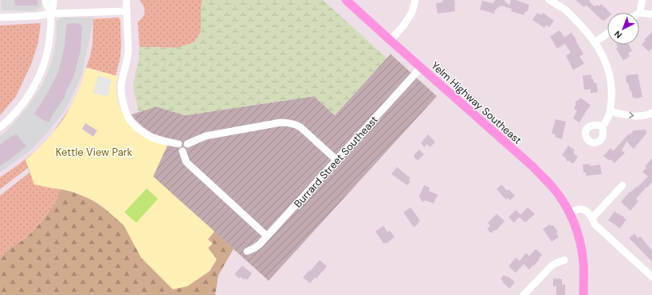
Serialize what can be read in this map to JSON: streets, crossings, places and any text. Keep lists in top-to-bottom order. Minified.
{"streets":{"main road":["Yelm Highway Southeast"],"street":["Burrard Street Southeast"]},"crossings":[["Yelm Highway Southeast","Burrard Street Southeast"]],"parks":["Kettle View Park"],"north":"bottom left"}
